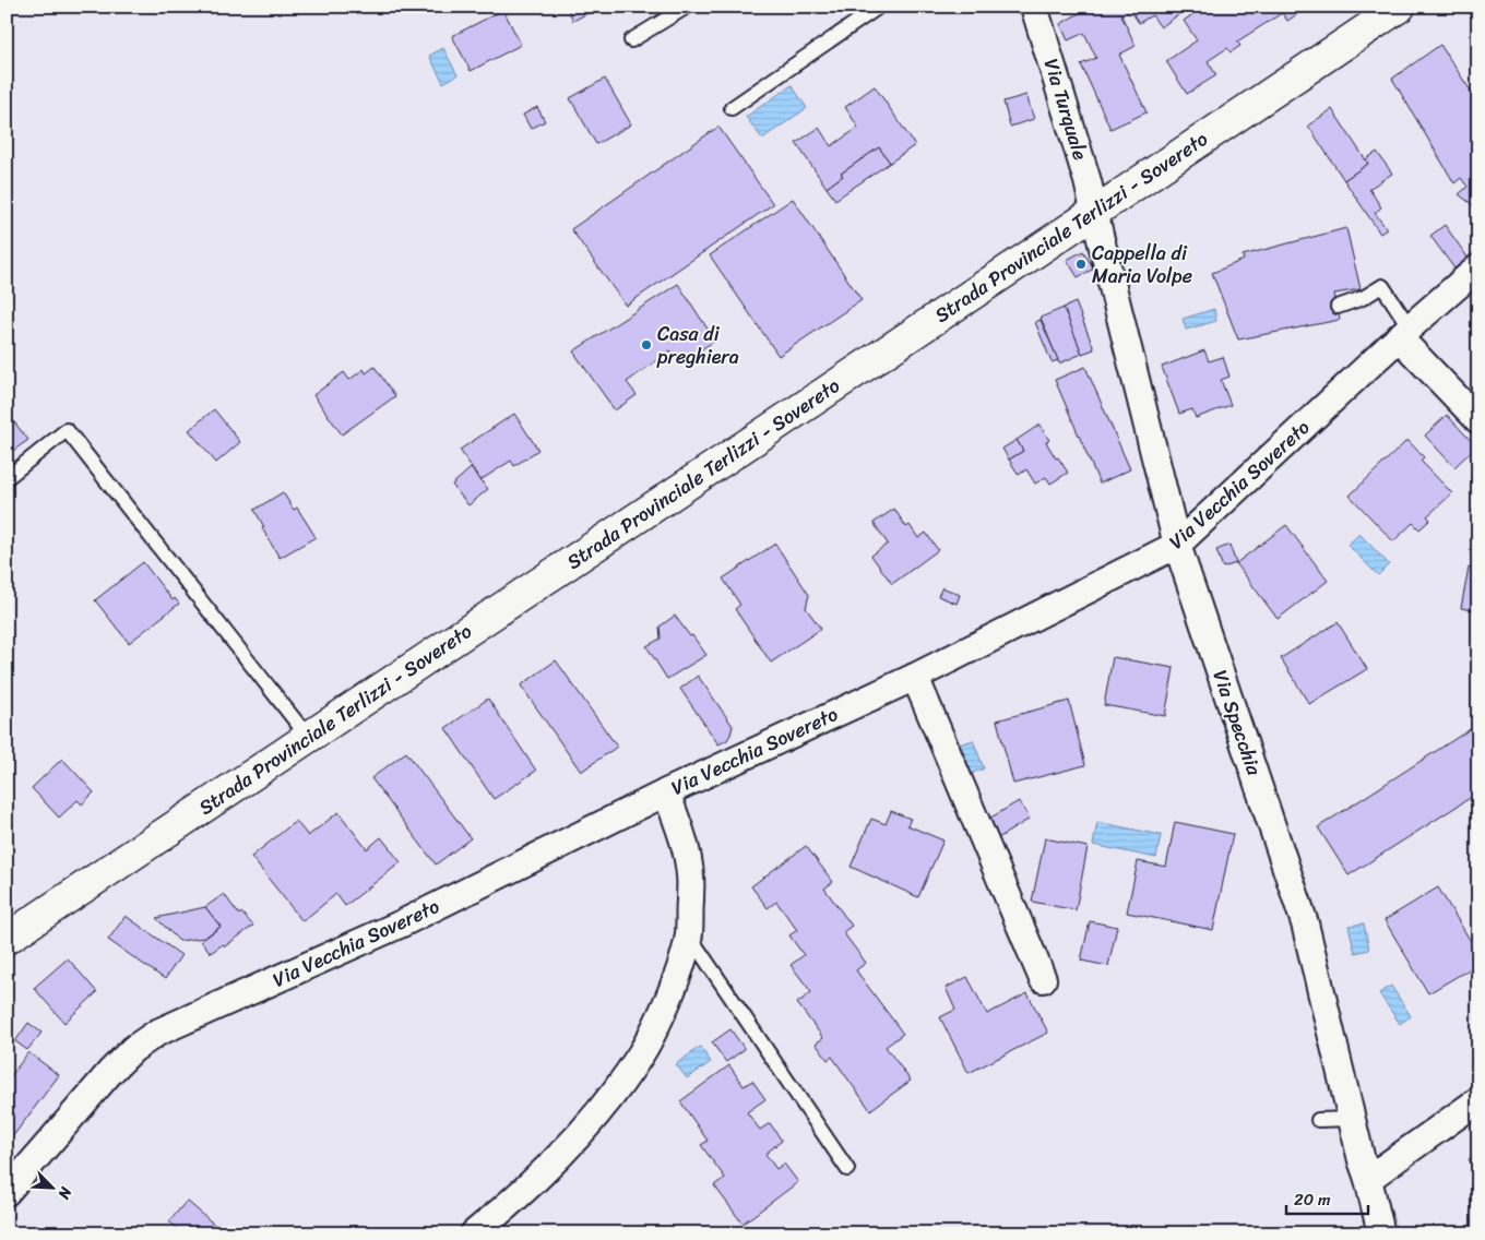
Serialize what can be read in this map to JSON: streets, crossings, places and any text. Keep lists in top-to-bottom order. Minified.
{"streets":{"main road":["Strada Provinciale Terlizzi - Sovereto"],"street":["Via Turquale","Via Vecchia Sovereto","Via Specchia"]},"crossings":[["Via Turquale","Strada Provinciale Terlizzi - Sovereto"],["Via Turquale","Via Specchia"],["Strada Provinciale Terlizzi - Sovereto","Via Specchia"],["Via Vecchia Sovereto","Via Specchia"]],"places":["Cappella di Maria Volpe","Casa di preghiera"],"scale_bar":"20 m","north":"bottom right"}
